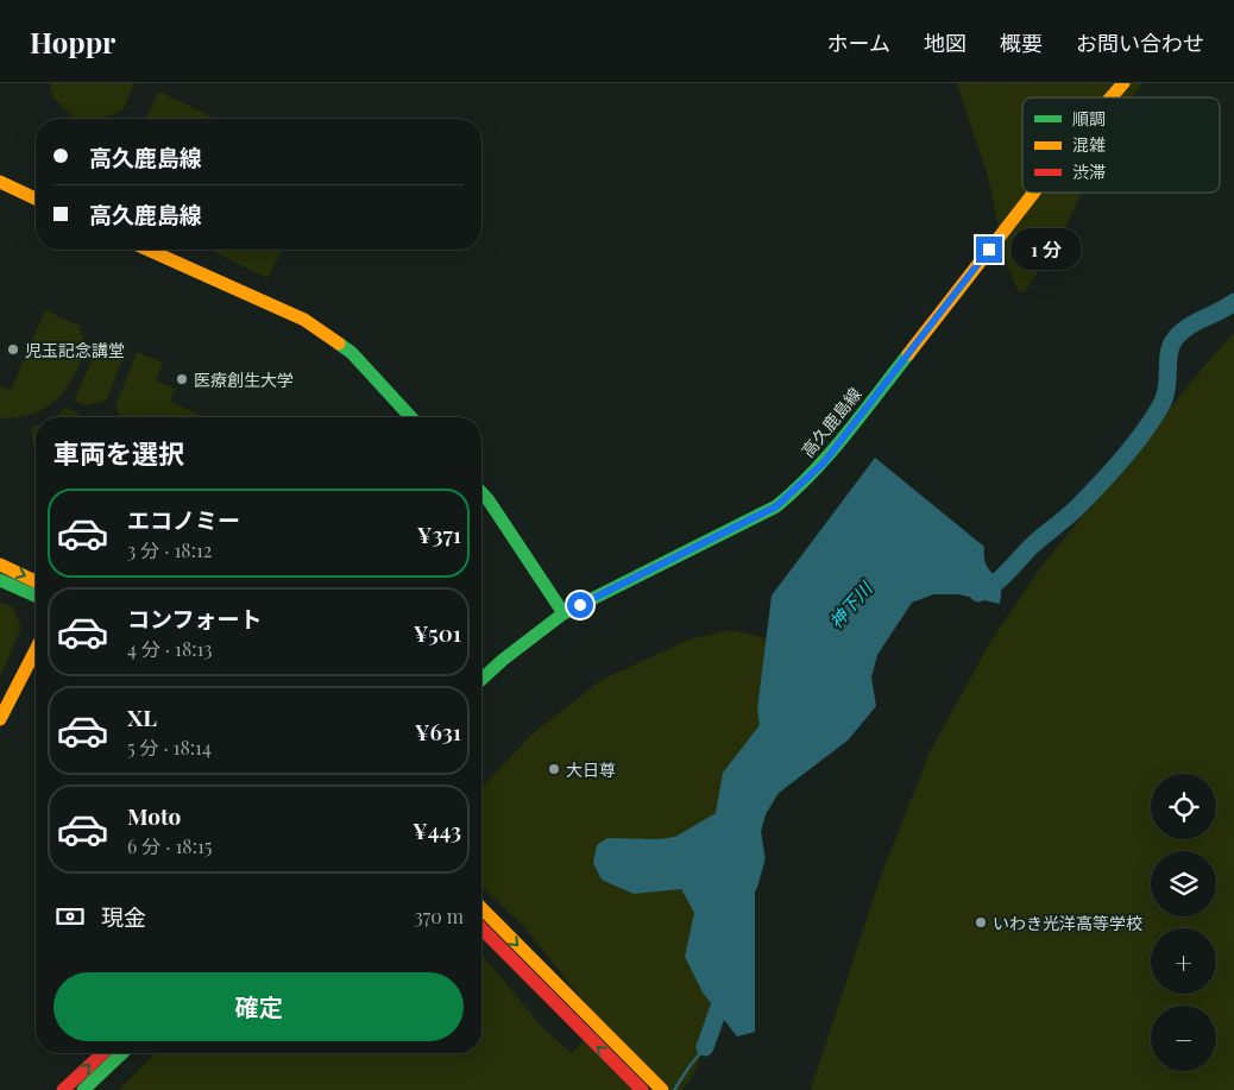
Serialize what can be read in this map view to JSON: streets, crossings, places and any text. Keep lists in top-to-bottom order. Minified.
{"streets":{"street":["高久鹿島線"]},"water":["神下川"],"places":["児玉記念講堂","医療創生大学","大日尊","いわき光洋高等学校"],"legend":["順調","混雑","渋滞"],"page":{"header":"Hoppr","nav":["ホーム","地図","概要","お問い合わせ"],"banner":["高久鹿島線","高久鹿島線"],"bubble":"1 分","heading":"車両を選択","list":[{"name":"エコノミー","note":"3 分 · 18:12","value":"¥371"},{"name":"コンフォート","note":"4 分 · 18:13","value":"¥501"},{"name":"XL","note":"5 分 · 18:14","value":"¥631"},{"name":"Moto","note":"6 分 · 18:15","value":"¥443"}],"map_buttons":["+","−"],"pay":["現金","370 m"],"buttons":"確定"}}
